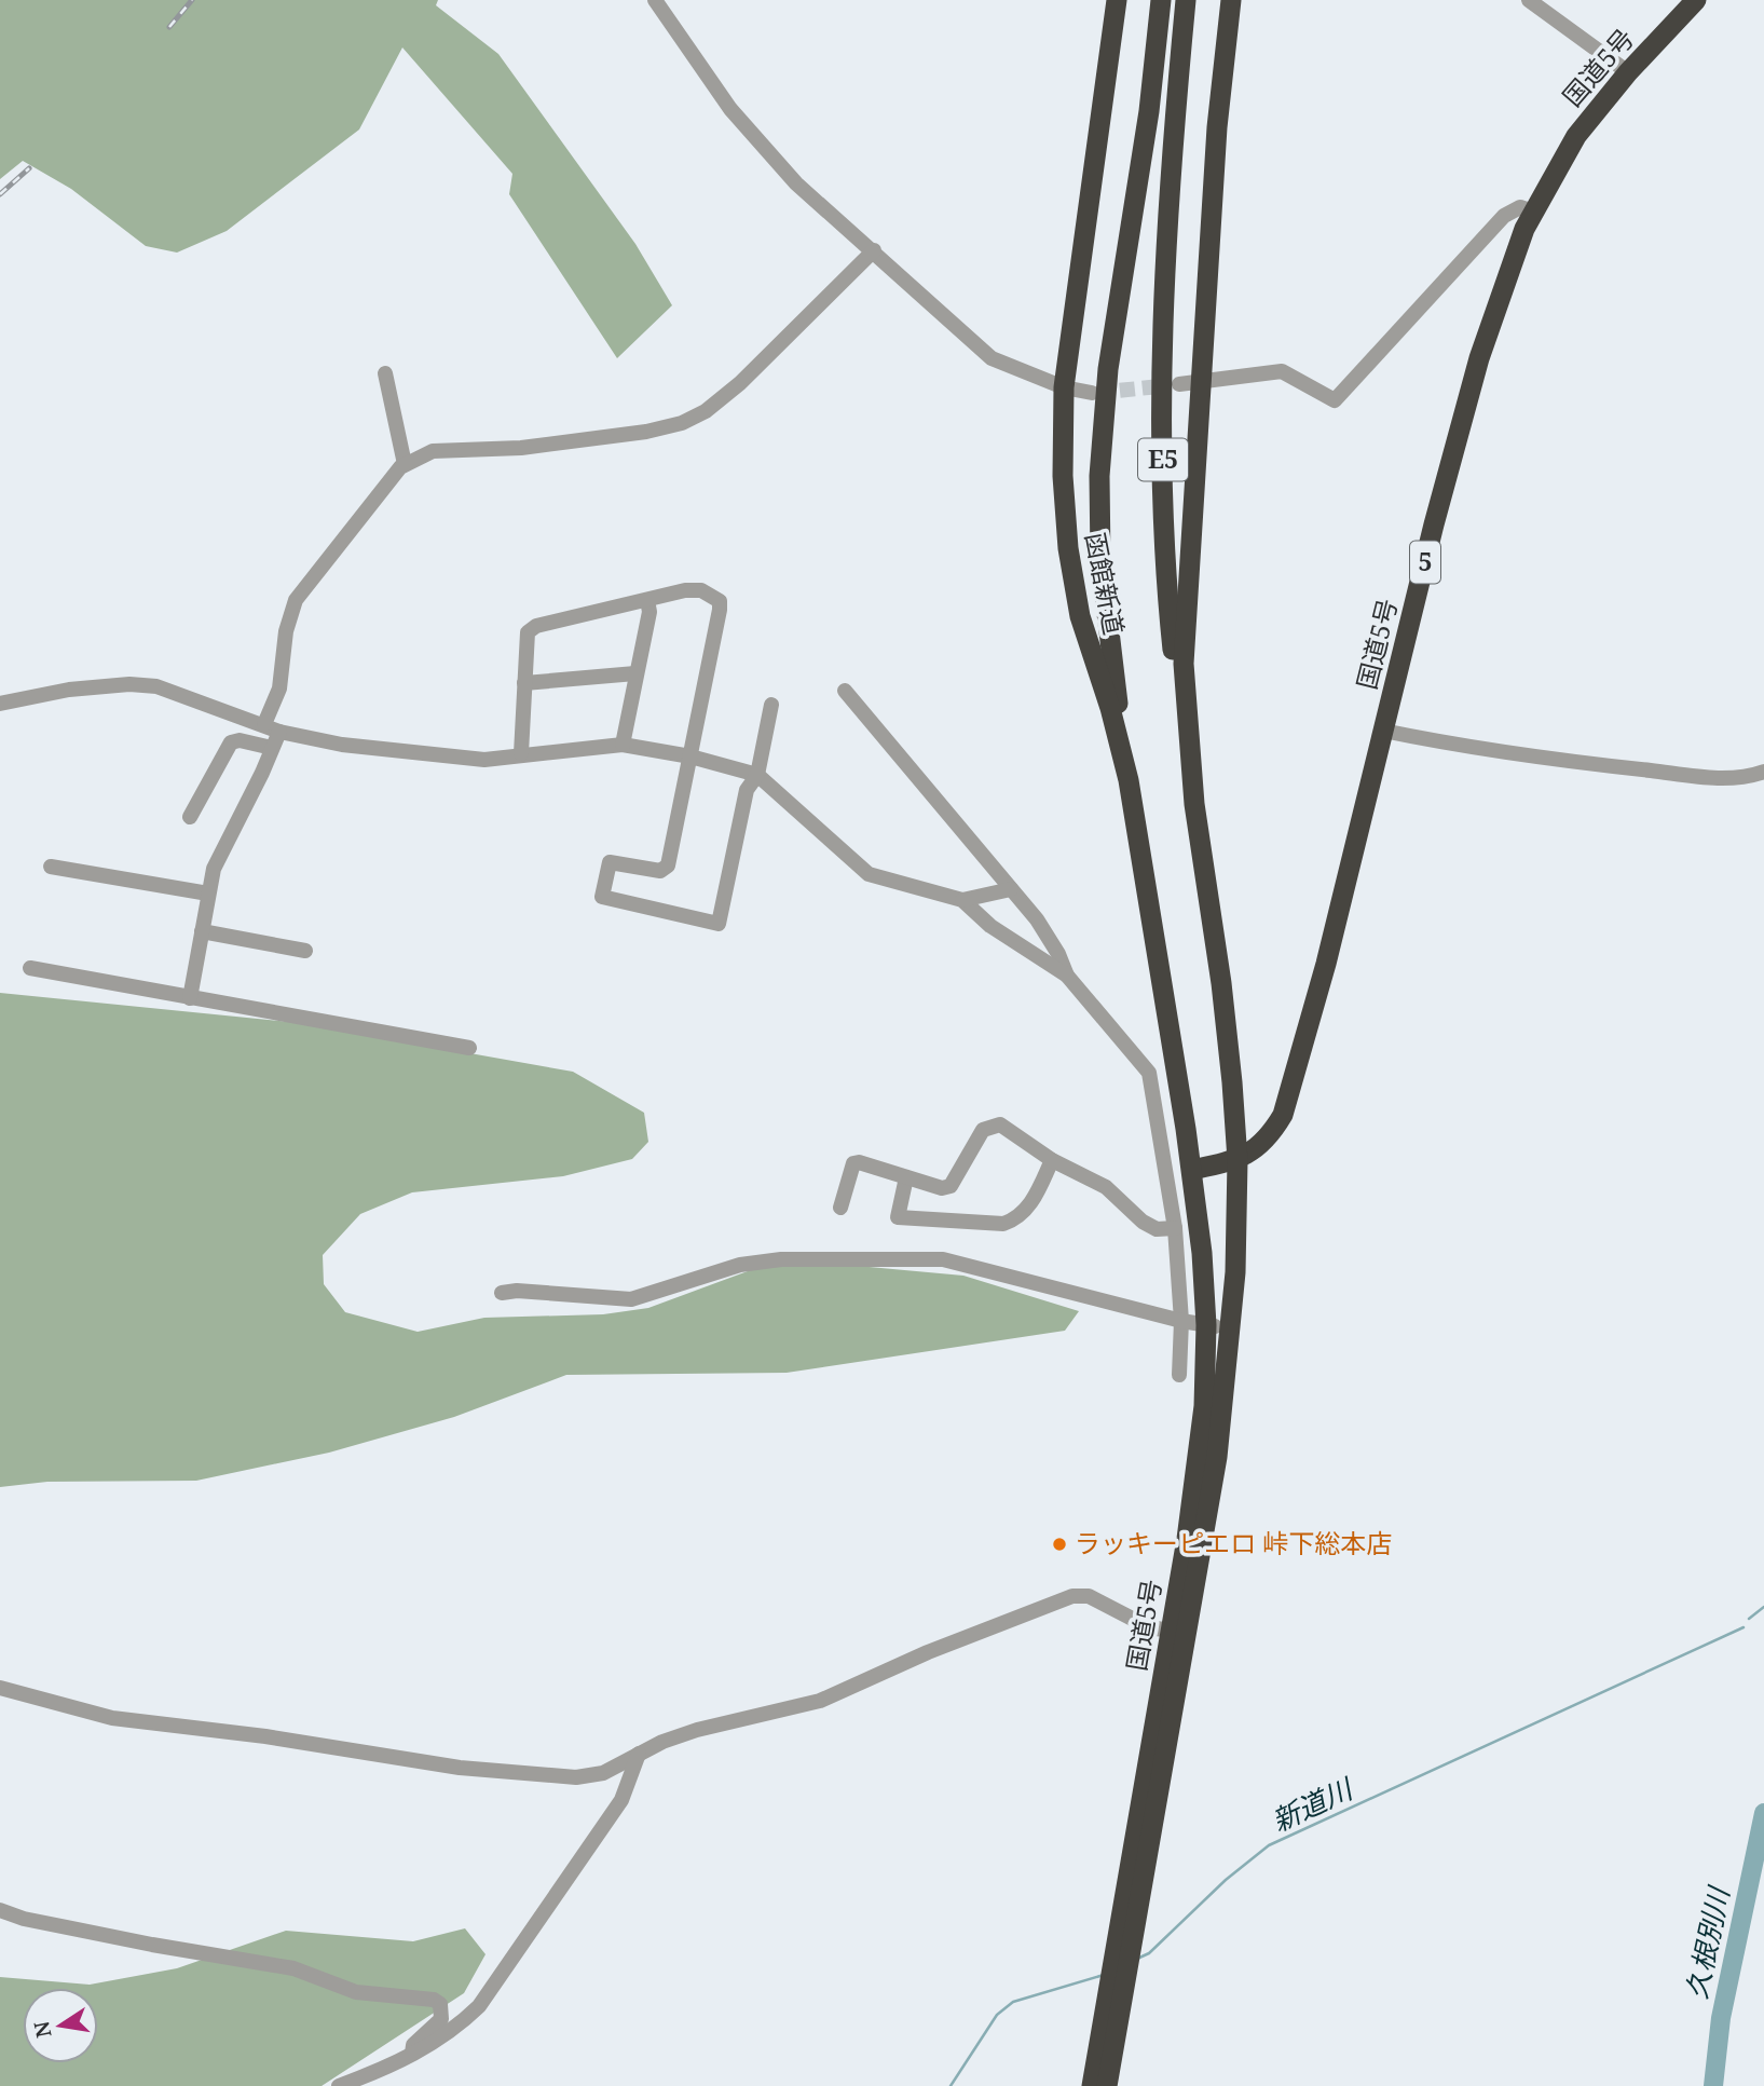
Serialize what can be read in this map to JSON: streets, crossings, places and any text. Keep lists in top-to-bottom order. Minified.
{"streets":{"highway":["国道5号","E5","5","函館新道"]},"crossings":[["国道5号","函館新道"],["E5","函館新道"]],"water":["新道川","久根別川"],"places":["ラッキーピエロ 峠下総本店"],"north":"left"}
